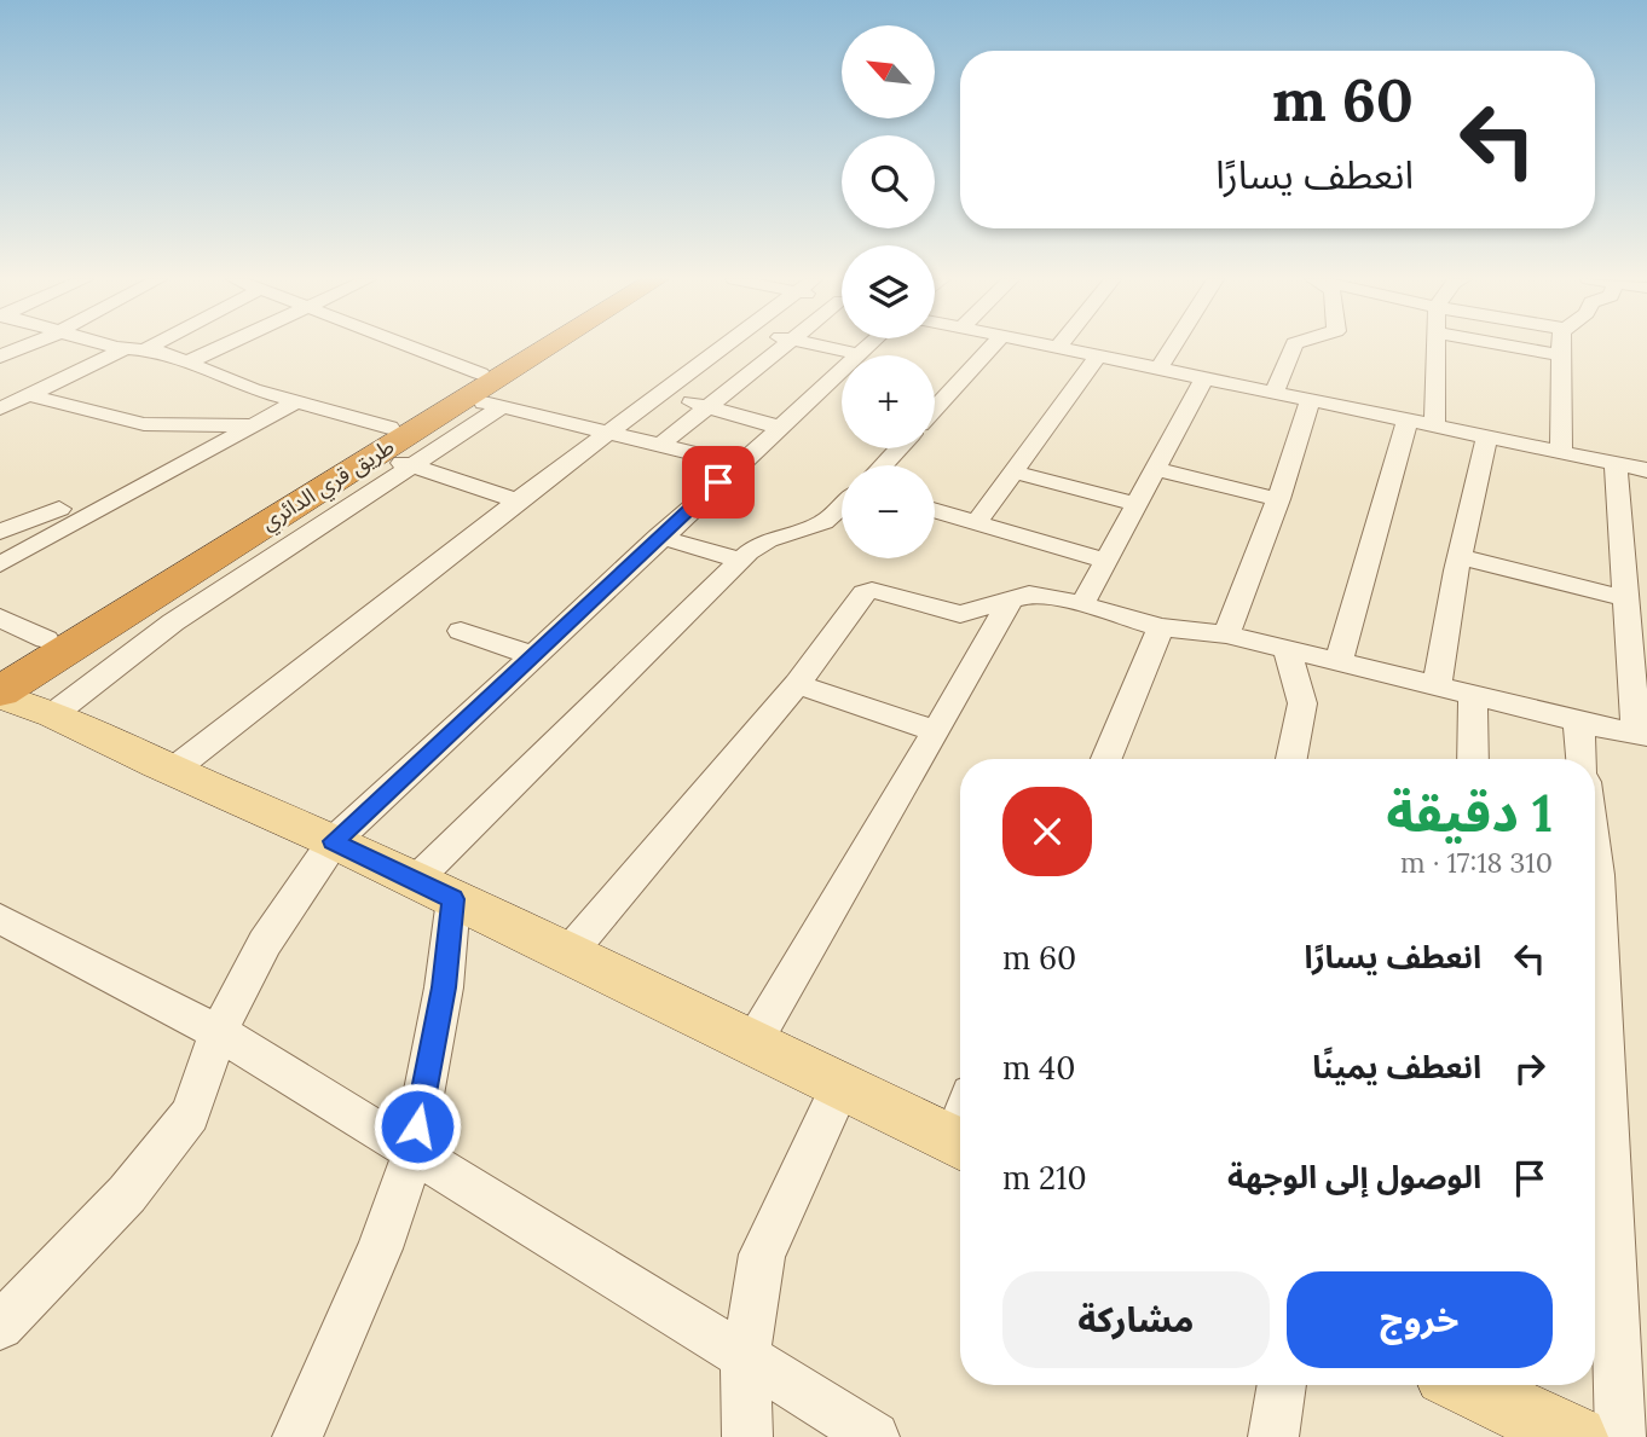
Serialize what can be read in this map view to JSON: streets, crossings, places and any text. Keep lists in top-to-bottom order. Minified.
{"streets":{"highway":["طريق قري الدائري"]},"north":"top left","page":{"map_buttons":["+","−"],"turn":["60 m","انعطف يسارًا"],"heading":["1 دقيقة","310 m · 17:18"],"list":[{"name":"انعطف يسارًا","value":"60 m"},{"name":"انعطف يمينًا","value":"40 m"},{"name":"الوصول إلى الوجهة","value":"210 m"}],"buttons":["خروج","مشاركة"]}}
